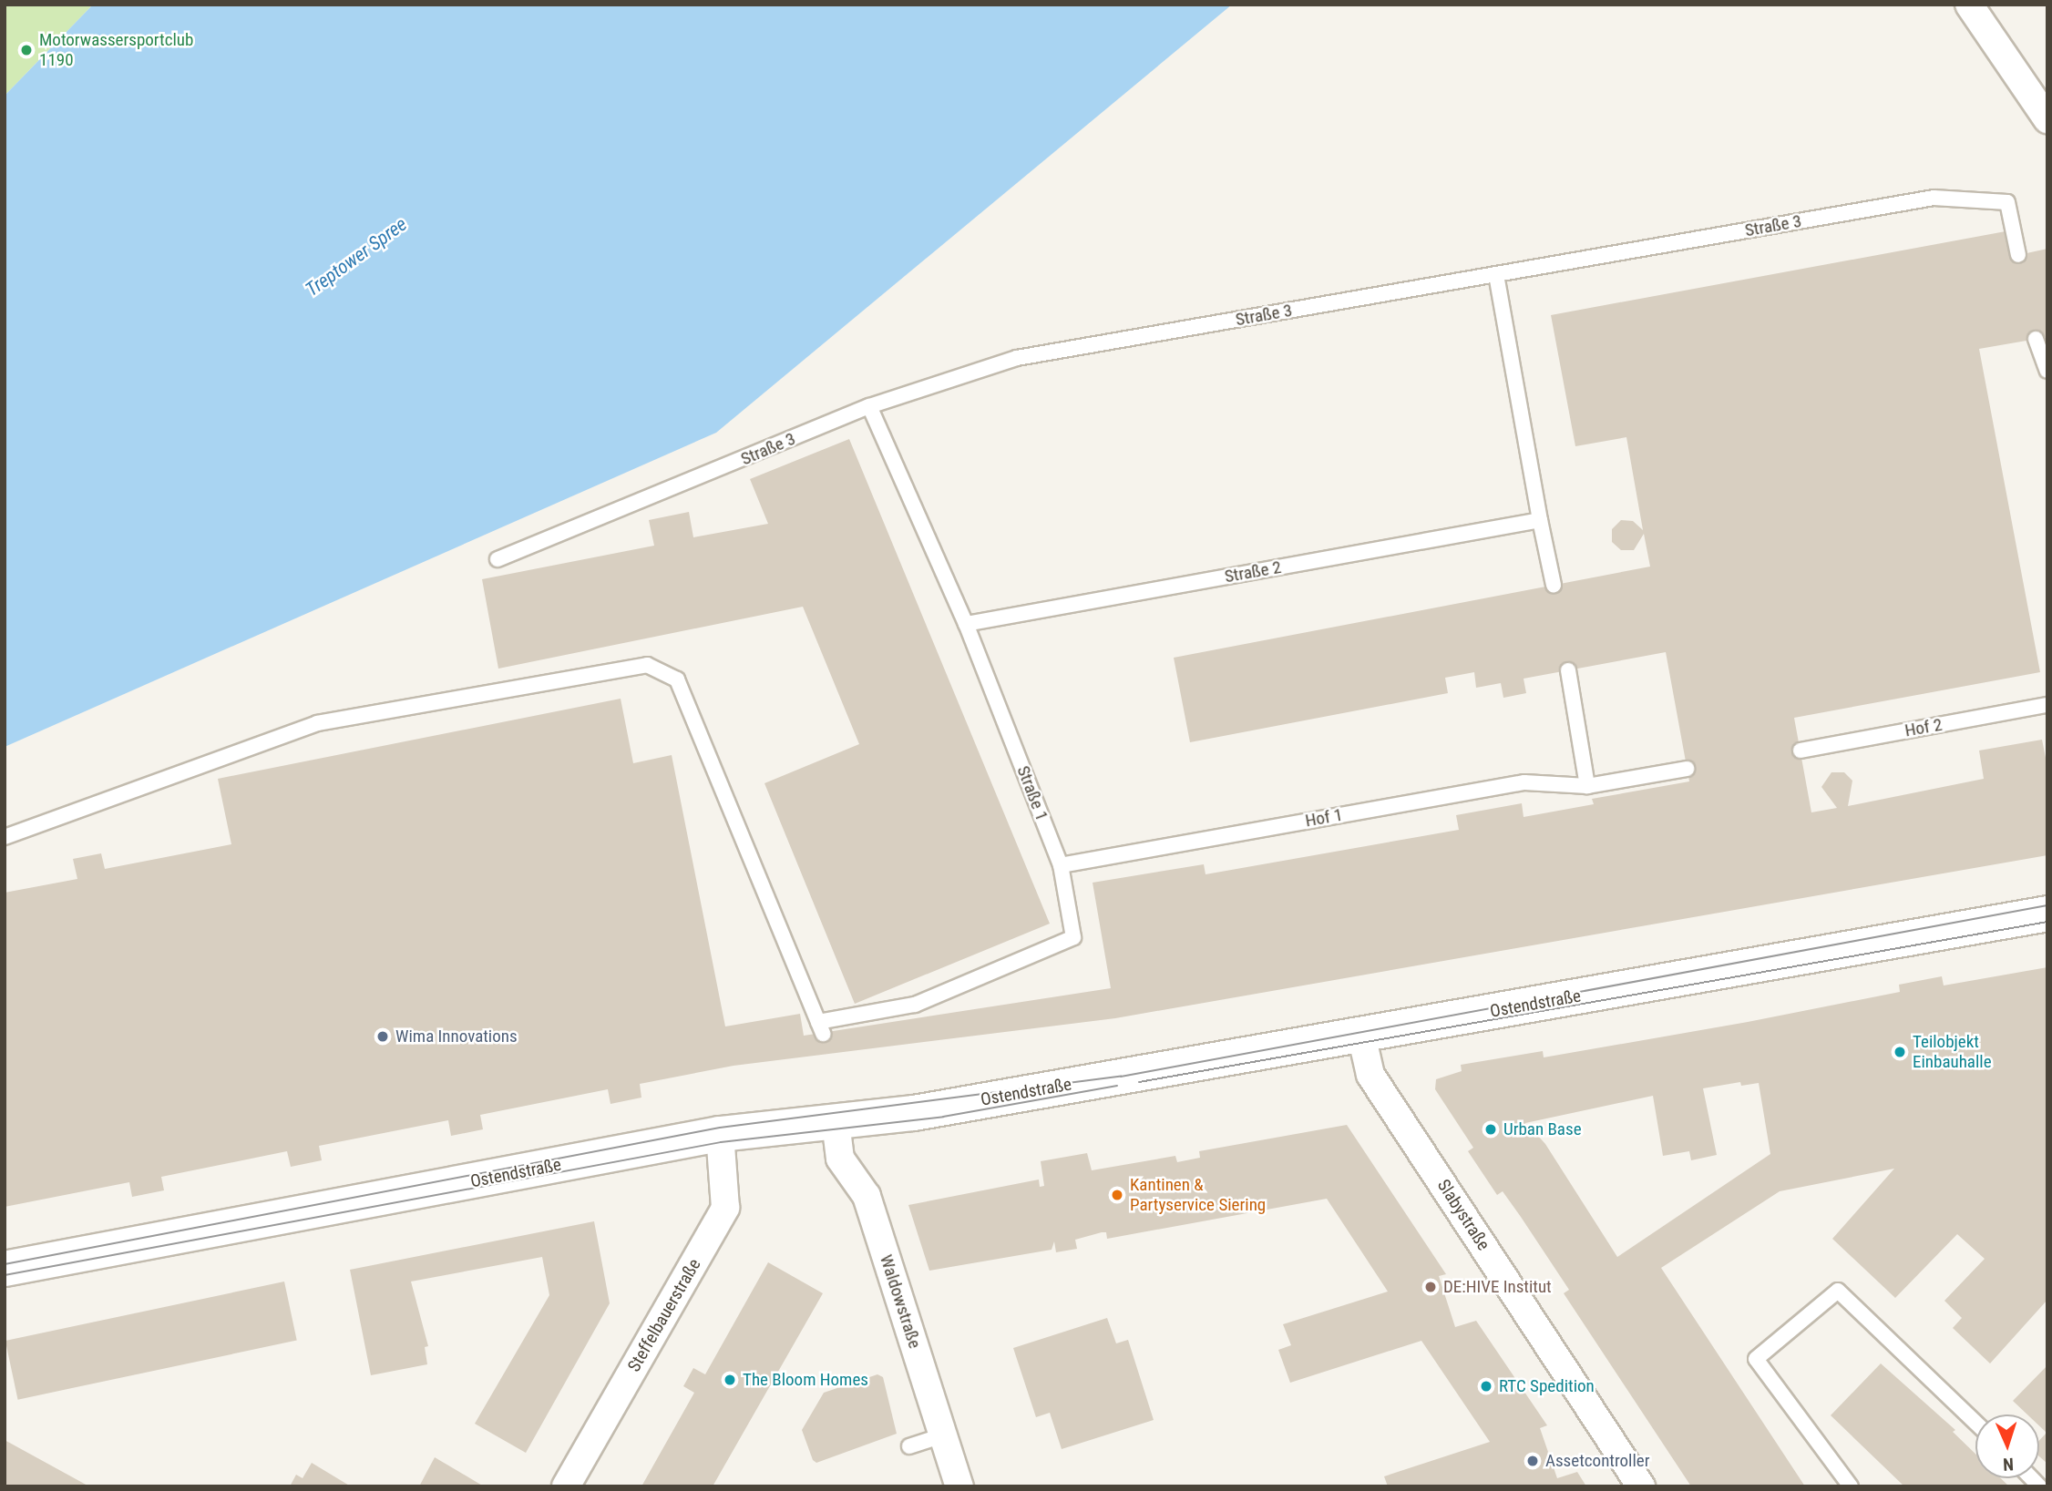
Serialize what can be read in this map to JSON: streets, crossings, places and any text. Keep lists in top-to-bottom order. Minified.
{"streets":{"street":["Ostendstraße","Slabystraße","Waldowstraße","Steffelbauerstraße"],"lane":["Straße 3","Straße 2","Hof 2","Straße 1","Hof 1"]},"crossings":[["Straße 3","Straße 1"],["Straße 2","Straße 1"],["Straße 1","Hof 1"],["Ostendstraße","Slabystraße"],["Ostendstraße","Waldowstraße"],["Ostendstraße","Steffelbauerstraße"]],"water":["Treptower Spree"],"places":["Motorwassersportclub 1190","Wima Innovations","Teilobjekt Einbauhalle","Urban Base","Kantinen & Partyservice Siering","DE:HIVE Institut","The Bloom Homes","RTC Spedition","Assetcontroller"],"north":"bottom"}
